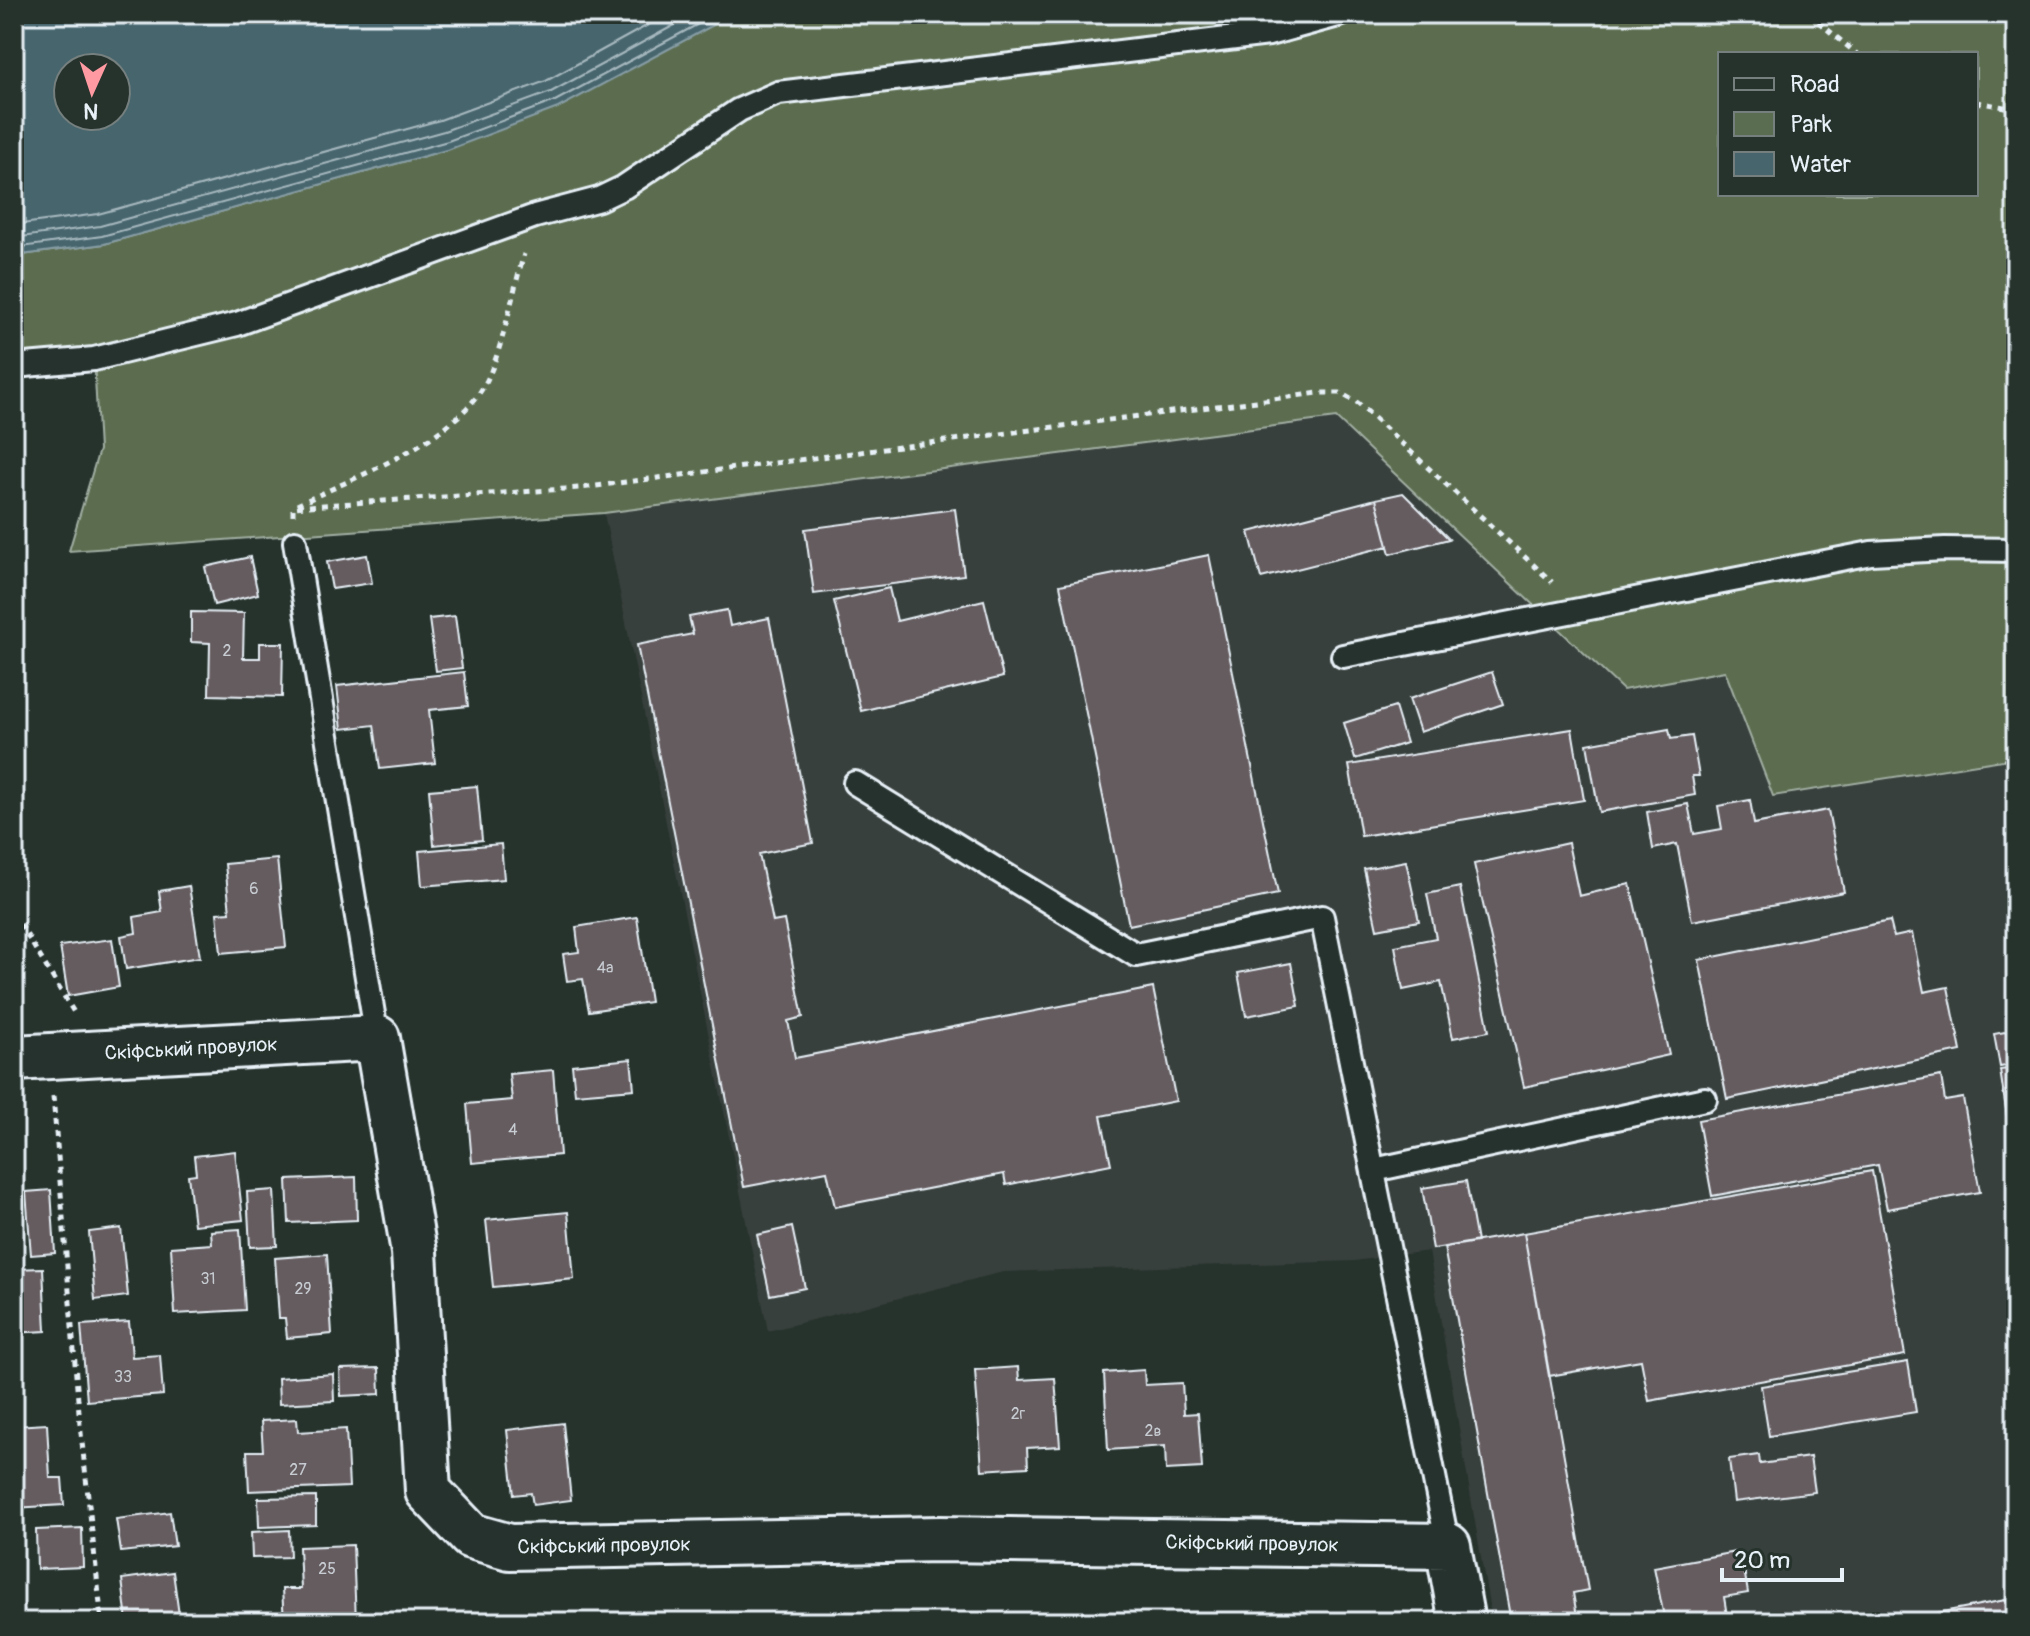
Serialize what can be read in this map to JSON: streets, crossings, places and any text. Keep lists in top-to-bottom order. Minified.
{"streets":{"street":["Скіфський провулок"]},"house_numbers":["2","6","4а","4","31","29","33","2г","2в","27","25"],"legend":["Road","Park","Water"],"scale_bar":"20 m","north":"bottom"}
